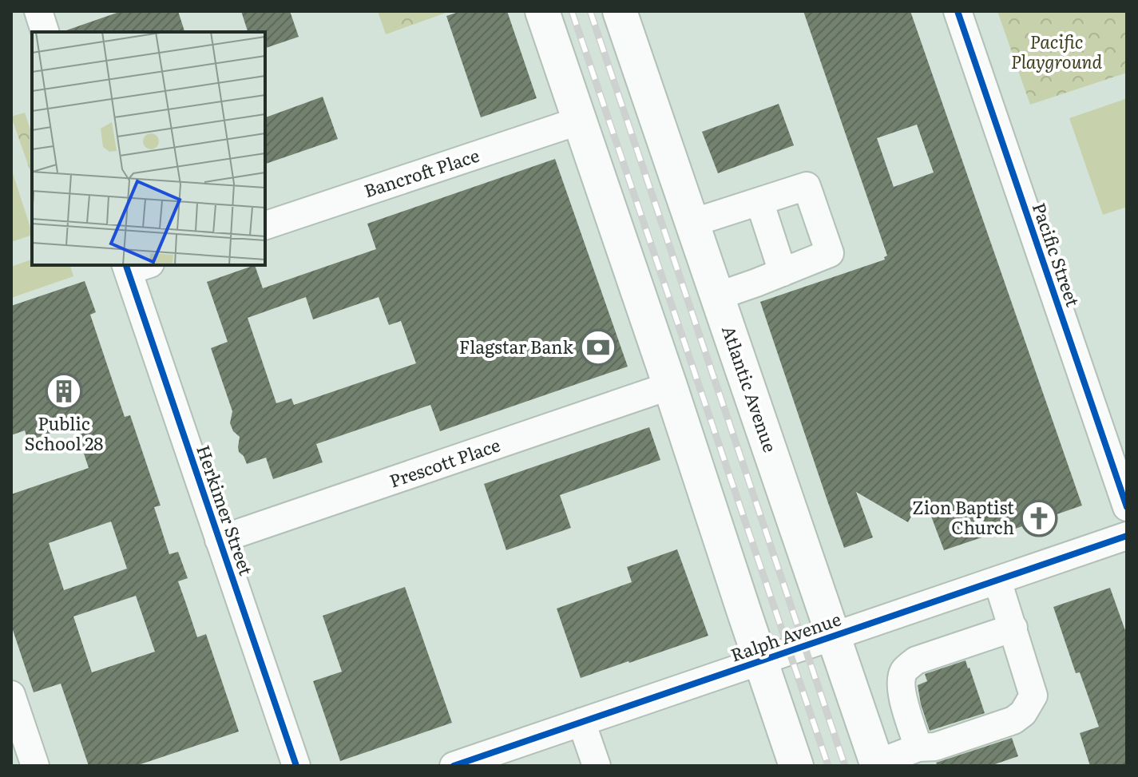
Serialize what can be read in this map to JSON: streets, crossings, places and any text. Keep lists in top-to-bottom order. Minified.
{"streets":{"main road":["Atlantic Avenue"],"street":["Bancroft Place","Pacific Street","Prescott Place","Herkimer Street","Ralph Avenue"]},"crossings":[["Atlantic Avenue","Ralph Avenue"],["Prescott Place","Herkimer Street"]],"parks":["Pacific Playground"],"places":{"bank":["Flagstar Bank"],"building":["Public School 28"],"church":["Zion Baptist Church"]}}
